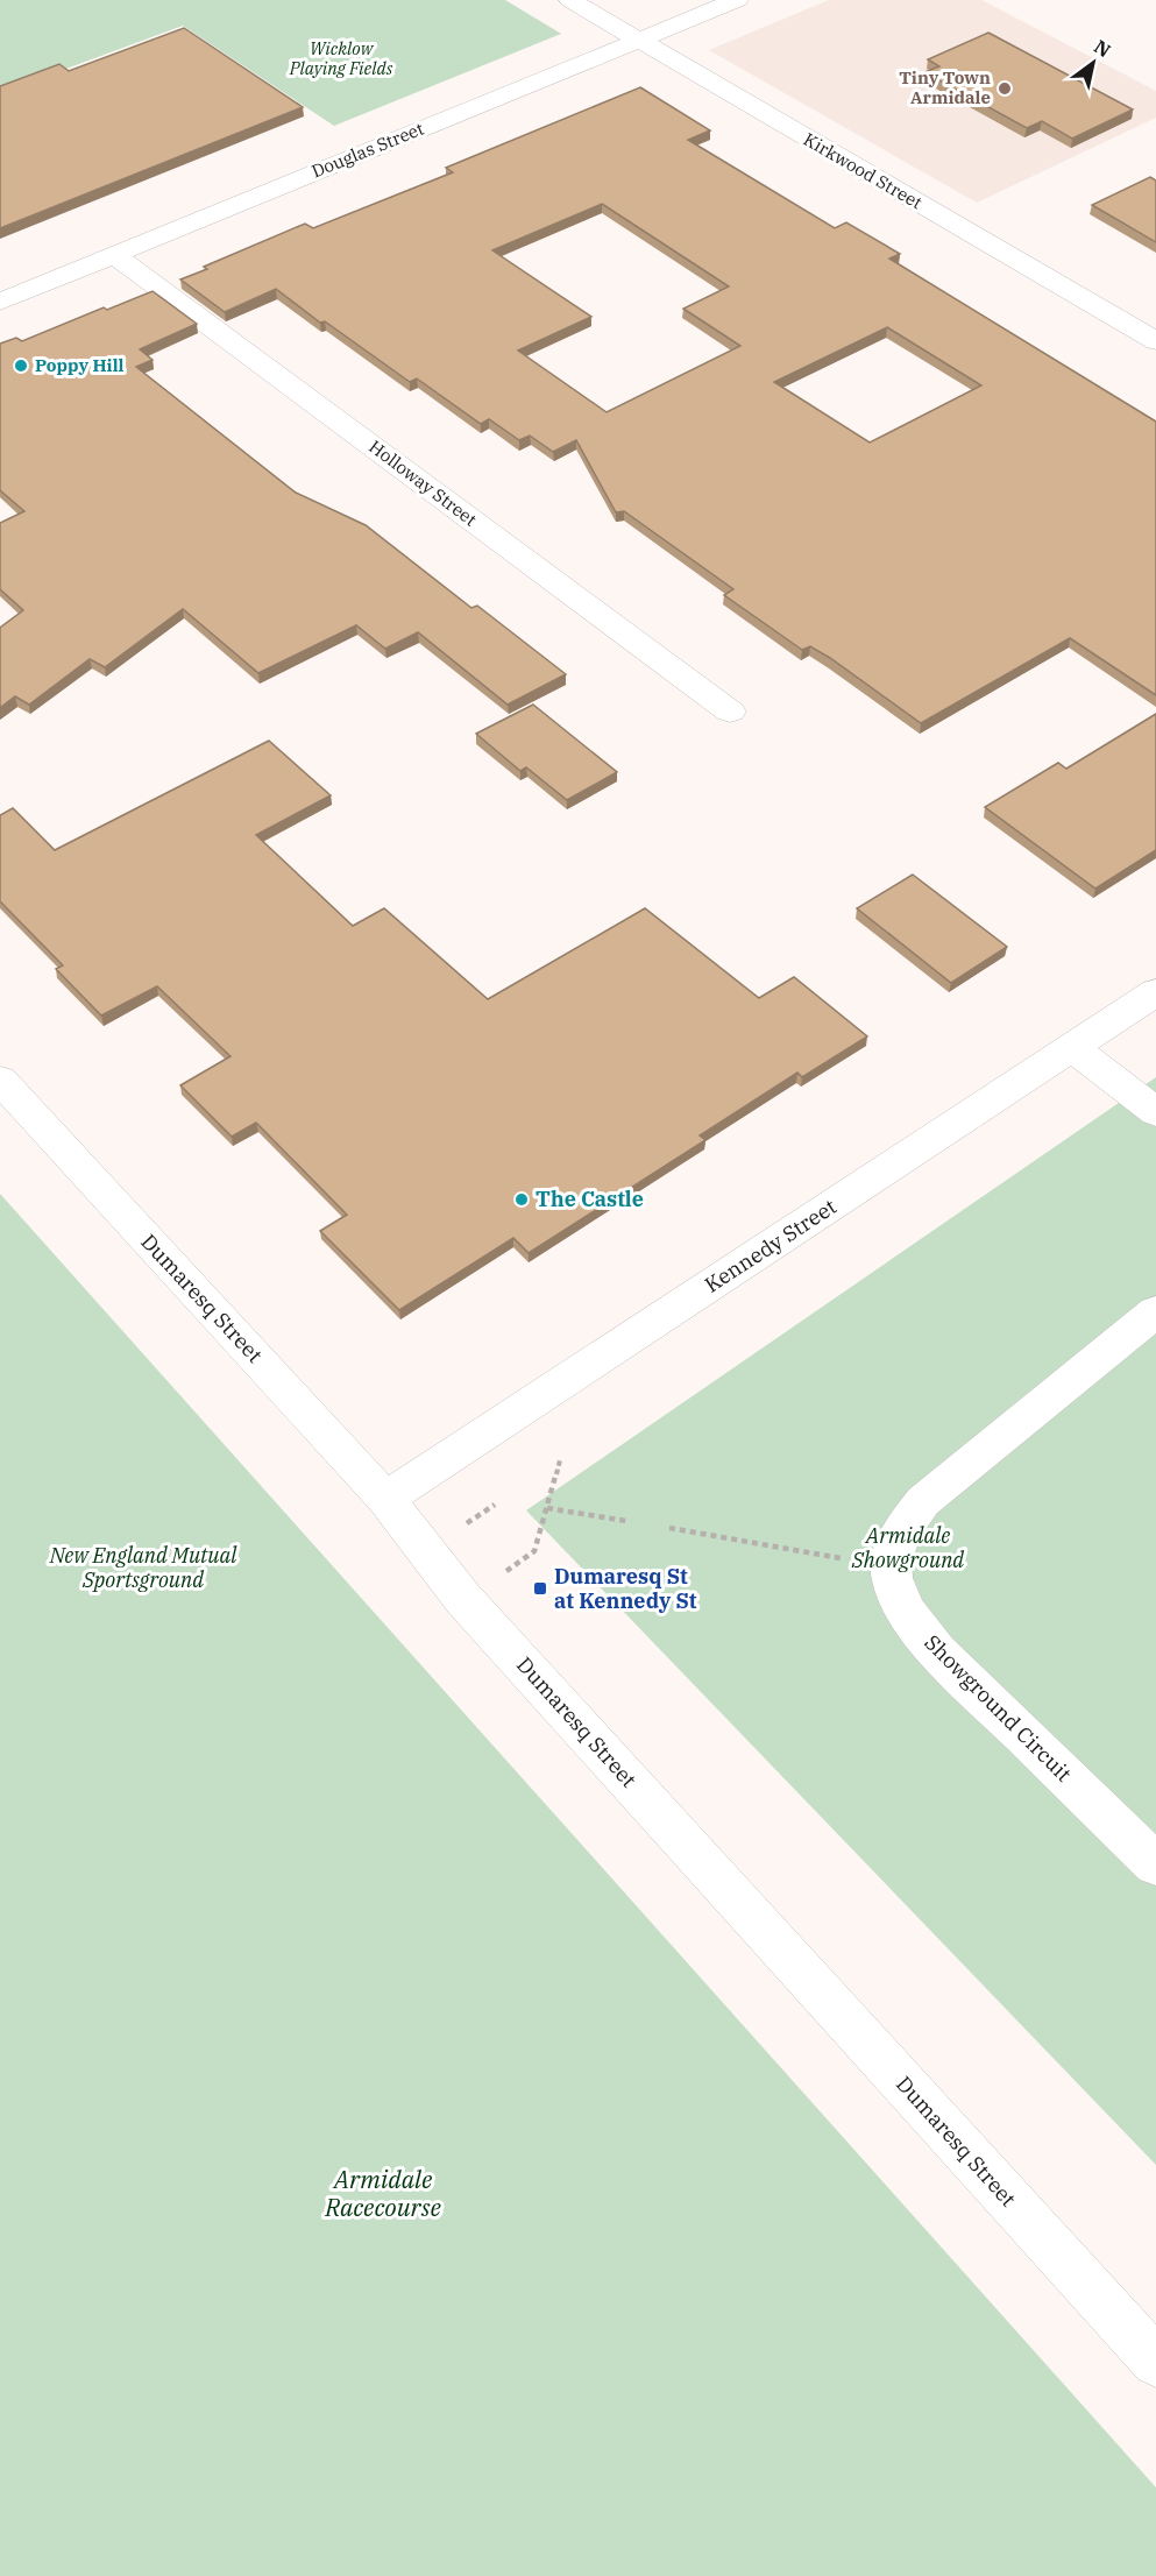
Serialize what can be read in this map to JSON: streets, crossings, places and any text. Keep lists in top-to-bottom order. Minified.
{"streets":{"street":["Douglas Street","Kirkwood Street","Holloway Street","Kennedy Street","Dumaresq Street","Showground Circuit"]},"crossings":[["Douglas Street","Kirkwood Street"],["Douglas Street","Holloway Street"],["Kennedy Street","Dumaresq Street"]],"parks":["Wicklow Playing Fields","Armidale Showground","New England Mutual Sportsground","Armidale Racecourse"],"places":{"other":["Tiny Town Armidale","Poppy Hill","The Castle"],"transit":["Dumaresq St at Kennedy St"]},"north":"top right"}
